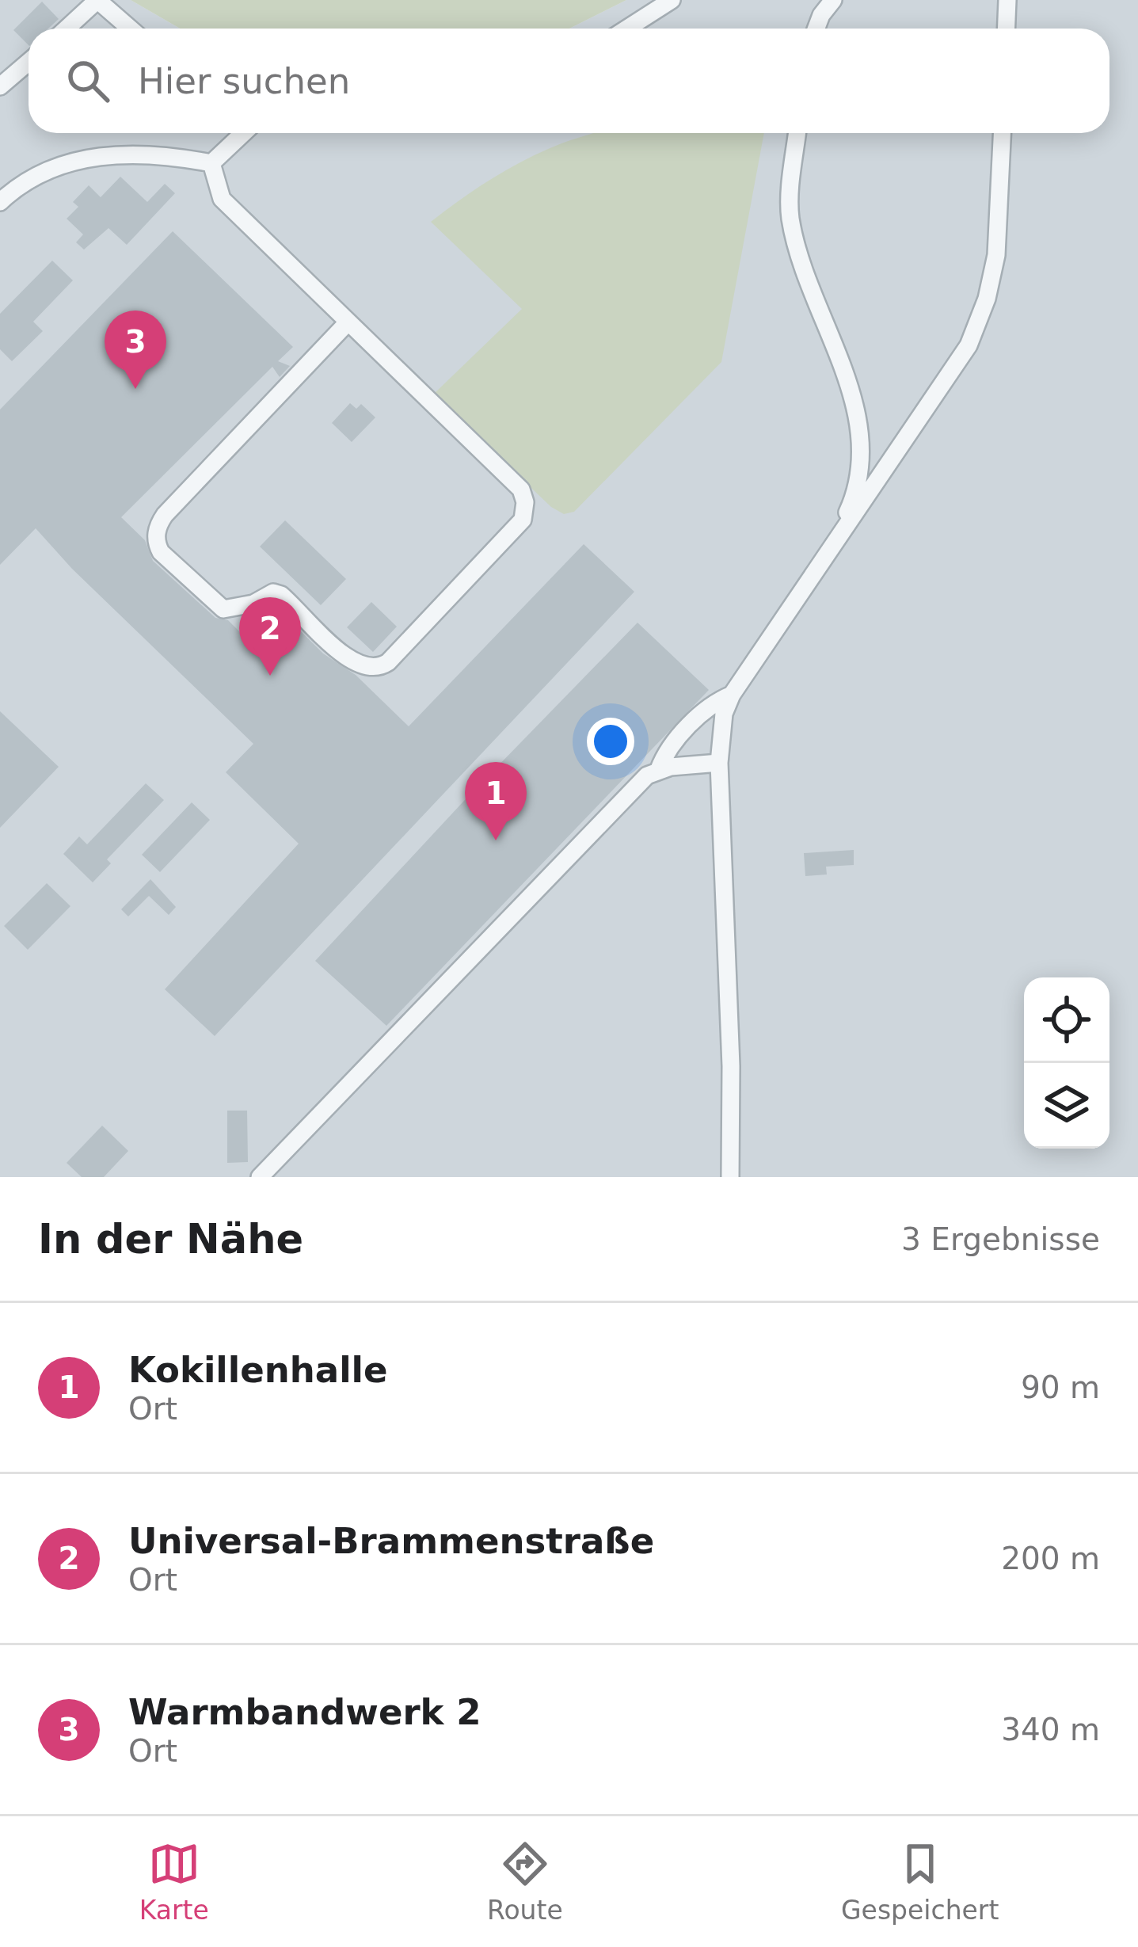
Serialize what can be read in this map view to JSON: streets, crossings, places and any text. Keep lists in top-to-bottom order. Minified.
{"page":{"search":"Hier suchen","pins":["3","2","1"],"heading":["In der Nähe","3 Ergebnisse"],"list":[{"mark":"1","name":"Kokillenhalle","note":"Ort","value":"90 m"},{"mark":"2","name":"Universal-Brammenstraße","note":"Ort","value":"200 m"},{"mark":"3","name":"Warmbandwerk 2","note":"Ort","value":"340 m"}],"nav":["Karte","Route","Gespeichert"]}}
